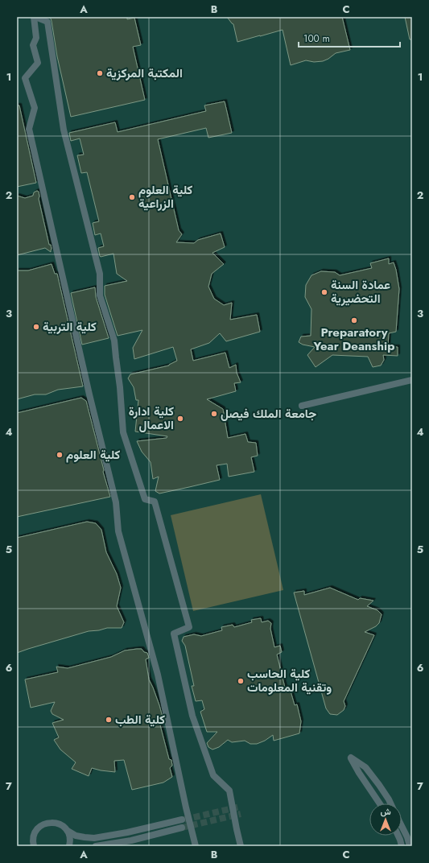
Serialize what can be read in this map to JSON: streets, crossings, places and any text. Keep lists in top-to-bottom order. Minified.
{"places":["المكتبة المركزية","كلية العلوم الزراعية","عمادة السنة التحضيرية","Preparatory Year Deanship","كلية التربية","جامعة الملك فيصل","كلية ادارة الاعمال","كلية العلوم","كلية الحاسب وتقنية المعلومات","كلية الطب"],"scale_bar":"100 m","north":"top","grid":{"columns":["A","B","C"],"rows":["1","2","3","4","5","6","7"]}}
